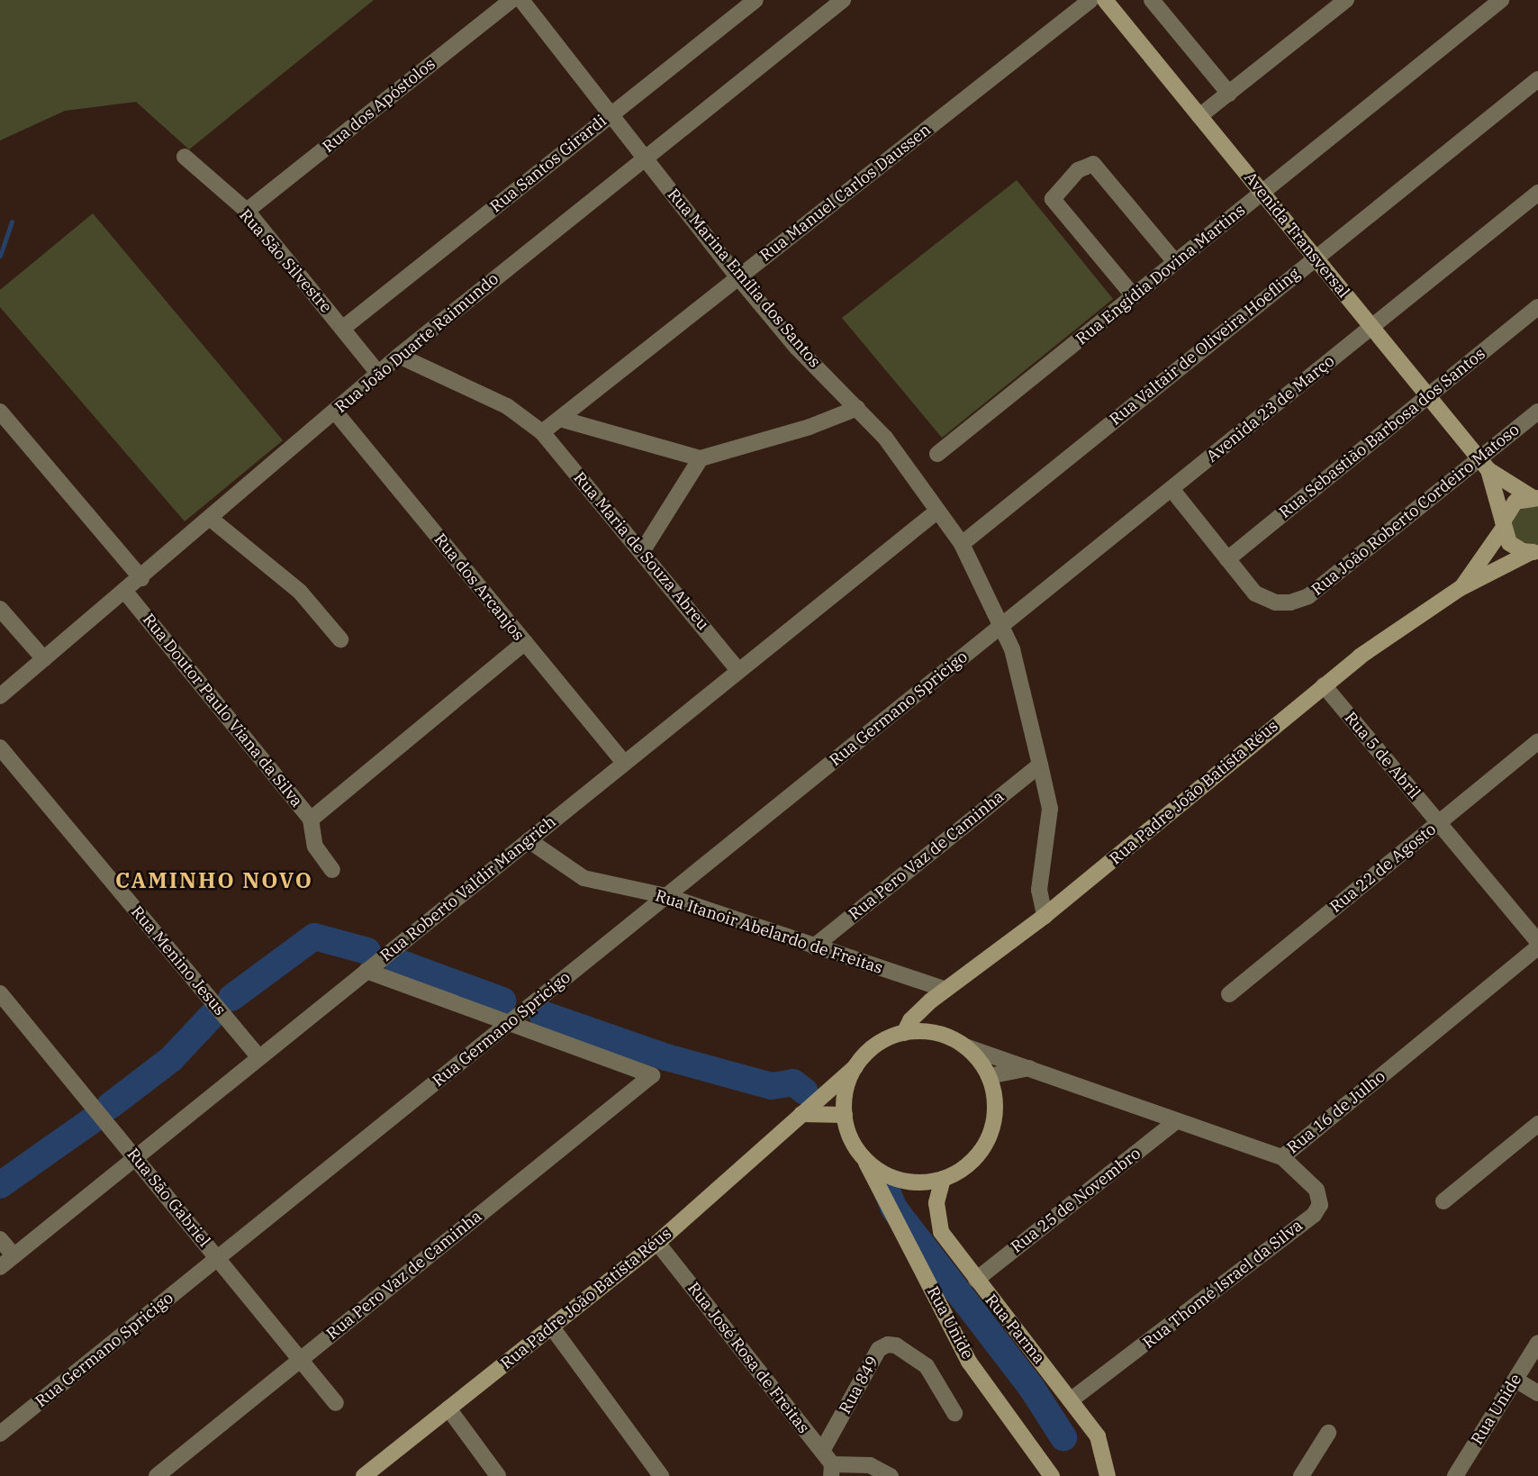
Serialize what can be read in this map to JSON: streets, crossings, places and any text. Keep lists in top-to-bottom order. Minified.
{"streets":{"main road":["Avenida Transversal","Rua Padre João Batista Réus","Rua Unide","Rua Parma"],"street":["Rua dos Apóstolos","Rua Santos Girardi","Rua Manuel Carlos Daussen","Rua São Silvestre","Rua Engídia Dovina Martins","Rua Marina Emília dos Santos","Rua João Duarte Raimundo","Rua Valtair de Oliveira Hoefling","Avenida 23 de Março","Rua Sebastião Barbosa dos Santos","Rua João Roberto Cordeiro Matoso","Rua Maria de Souza Abreu","Rua dos Arcanjos","Rua Germano Spricigo","Rua Doutor Paulo Viana da Silva","Rua 5 de Abril","Rua Pero Vaz de Caminha","Rua 22 de Agosto","Rua Roberto Valdir Mangrich","Rua Itanoir Abelardo de Freitas","Rua Menino Jesus","Rua 16 de Julho","Rua São Gabriel","Rua 25 de Novembro","Rua Thomé Israel da Silva","Rua José Rosa de Freitas","Rua 849"]},"crossings":[["Rua dos Apóstolos","Rua São Silvestre"],["Rua Santos Girardi","Rua São Silvestre"],["Rua Santos Girardi","Rua Marina Emília dos Santos"],["Rua Manuel Carlos Daussen","Rua Marina Emília dos Santos"],["Rua Manuel Carlos Daussen","Rua Maria de Souza Abreu"],["Avenida Transversal","Rua Engídia Dovina Martins"],["Avenida Transversal","Rua Valtair de Oliveira Hoefling"],["Avenida Transversal","Avenida 23 de Março"],["Avenida Transversal","Rua Sebastião Barbosa dos Santos"],["Avenida Transversal","Rua João Roberto Cordeiro Matoso"],["Avenida Transversal","Rua Padre João Batista Réus"],["Rua São Silvestre","Rua João Duarte Raimundo"],["Rua Marina Emília dos Santos","Rua João Duarte Raimundo"],["Rua Marina Emília dos Santos","Rua Valtair de Oliveira Hoefling"],["Rua Marina Emília dos Santos","Avenida 23 de Março"],["Rua Marina Emília dos Santos","Rua Germano Spricigo"],["Rua Marina Emília dos Santos","Rua Padre João Batista Réus"],["Rua Marina Emília dos Santos","Rua Pero Vaz de Caminha"],["Rua Marina Emília dos Santos","Rua Roberto Valdir Mangrich"],["Rua João Duarte Raimundo","Rua Maria de Souza Abreu"],["Rua João Duarte Raimundo","Rua dos Arcanjos"],["Rua João Duarte Raimundo","Rua Doutor Paulo Viana da Silva"],["Avenida 23 de Março","Rua Germano Spricigo"],["Rua Sebastião Barbosa dos Santos","Rua João Roberto Cordeiro Matoso"],["Rua Maria de Souza Abreu","Rua Roberto Valdir Mangrich"],["Rua dos Arcanjos","Rua Doutor Paulo Viana da Silva"],["Rua dos Arcanjos","Rua Roberto Valdir Mangrich"],["Rua Germano Spricigo","Rua Pero Vaz de Caminha"],["Rua Germano Spricigo","Rua Itanoir Abelardo de Freitas"],["Rua Germano Spricigo","Rua São Gabriel"],["Rua 5 de Abril","Rua Padre João Batista Réus"],["Rua 5 de Abril","Rua 22 de Agosto"],["Rua Padre João Batista Réus","Rua Itanoir Abelardo de Freitas"],["Rua Padre João Batista Réus","Rua 16 de Julho"],["Rua Padre João Batista Réus","Rua Unide"],["Rua Padre João Batista Réus","Rua Parma"],["Rua Padre João Batista Réus","Rua José Rosa de Freitas"],["Rua Pero Vaz de Caminha","Rua Itanoir Abelardo de Freitas"],["Rua Pero Vaz de Caminha","Rua São Gabriel"],["Rua Roberto Valdir Mangrich","Rua Itanoir Abelardo de Freitas"],["Rua Roberto Valdir Mangrich","Rua Menino Jesus"],["Rua Roberto Valdir Mangrich","Rua São Gabriel"],["Rua 16 de Julho","Rua 25 de Novembro"],["Rua 16 de Julho","Rua Thomé Israel da Silva"],["Rua 16 de Julho","Rua Unide"],["Rua 16 de Julho","Rua Parma"],["Rua 25 de Novembro","Rua Parma"],["Rua Thomé Israel da Silva","Rua Parma"],["Rua Unide","Rua Parma"],["Rua José Rosa de Freitas","Rua 849"]],"districts":["CAMINHO NOVO"]}
